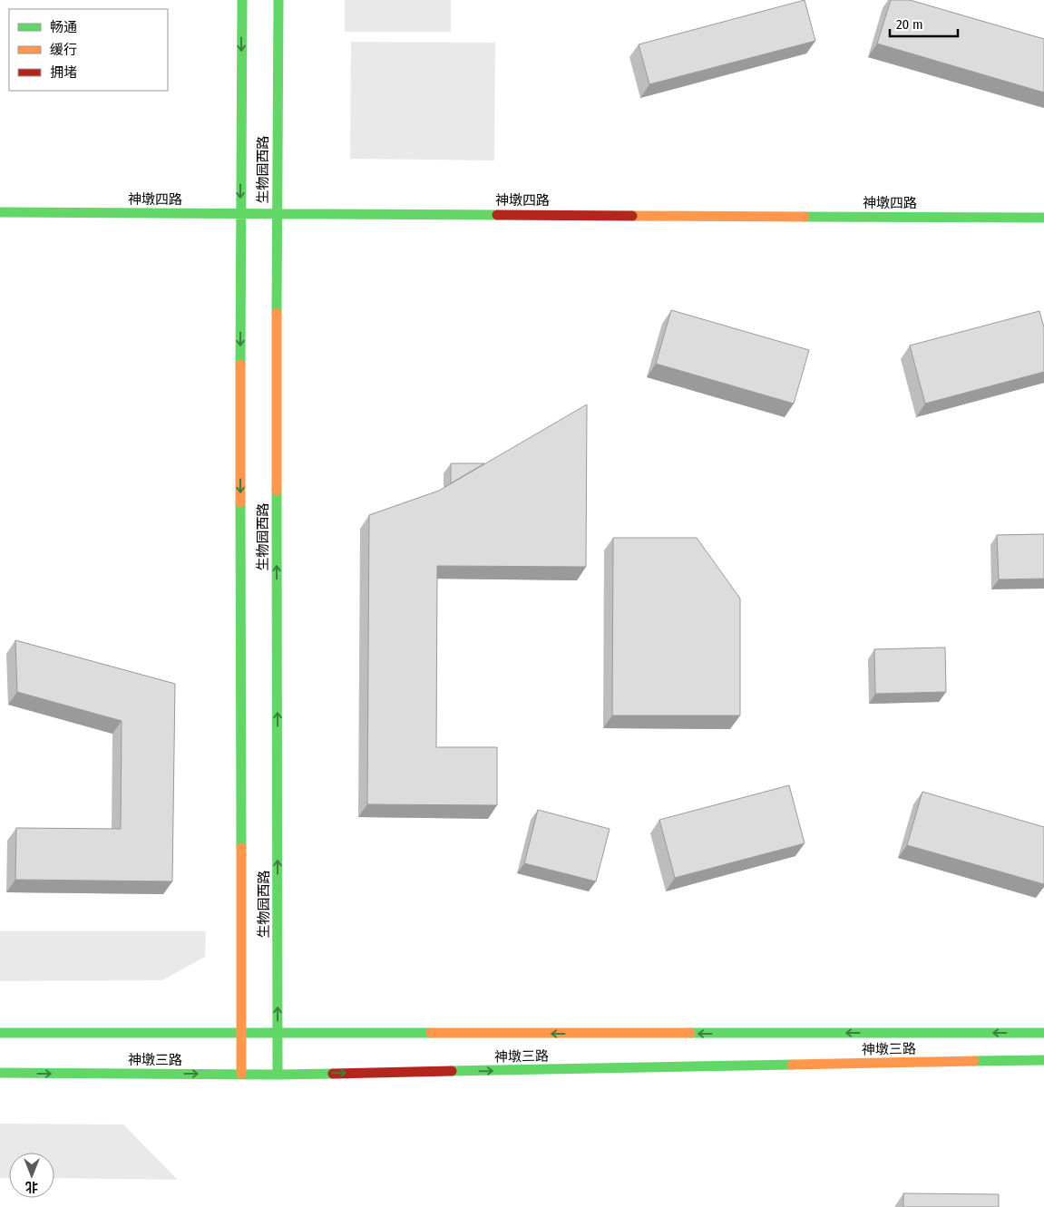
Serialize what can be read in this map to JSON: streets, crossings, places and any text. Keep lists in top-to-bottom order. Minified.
{"streets":{"street":["生物园西路","神墩四路","神墩三路"]},"crossings":[["生物园西路","神墩四路"],["生物园西路","神墩三路"]],"legend":["畅通","缓行","拥堵"],"scale_bar":"20 m","north":"bottom"}
